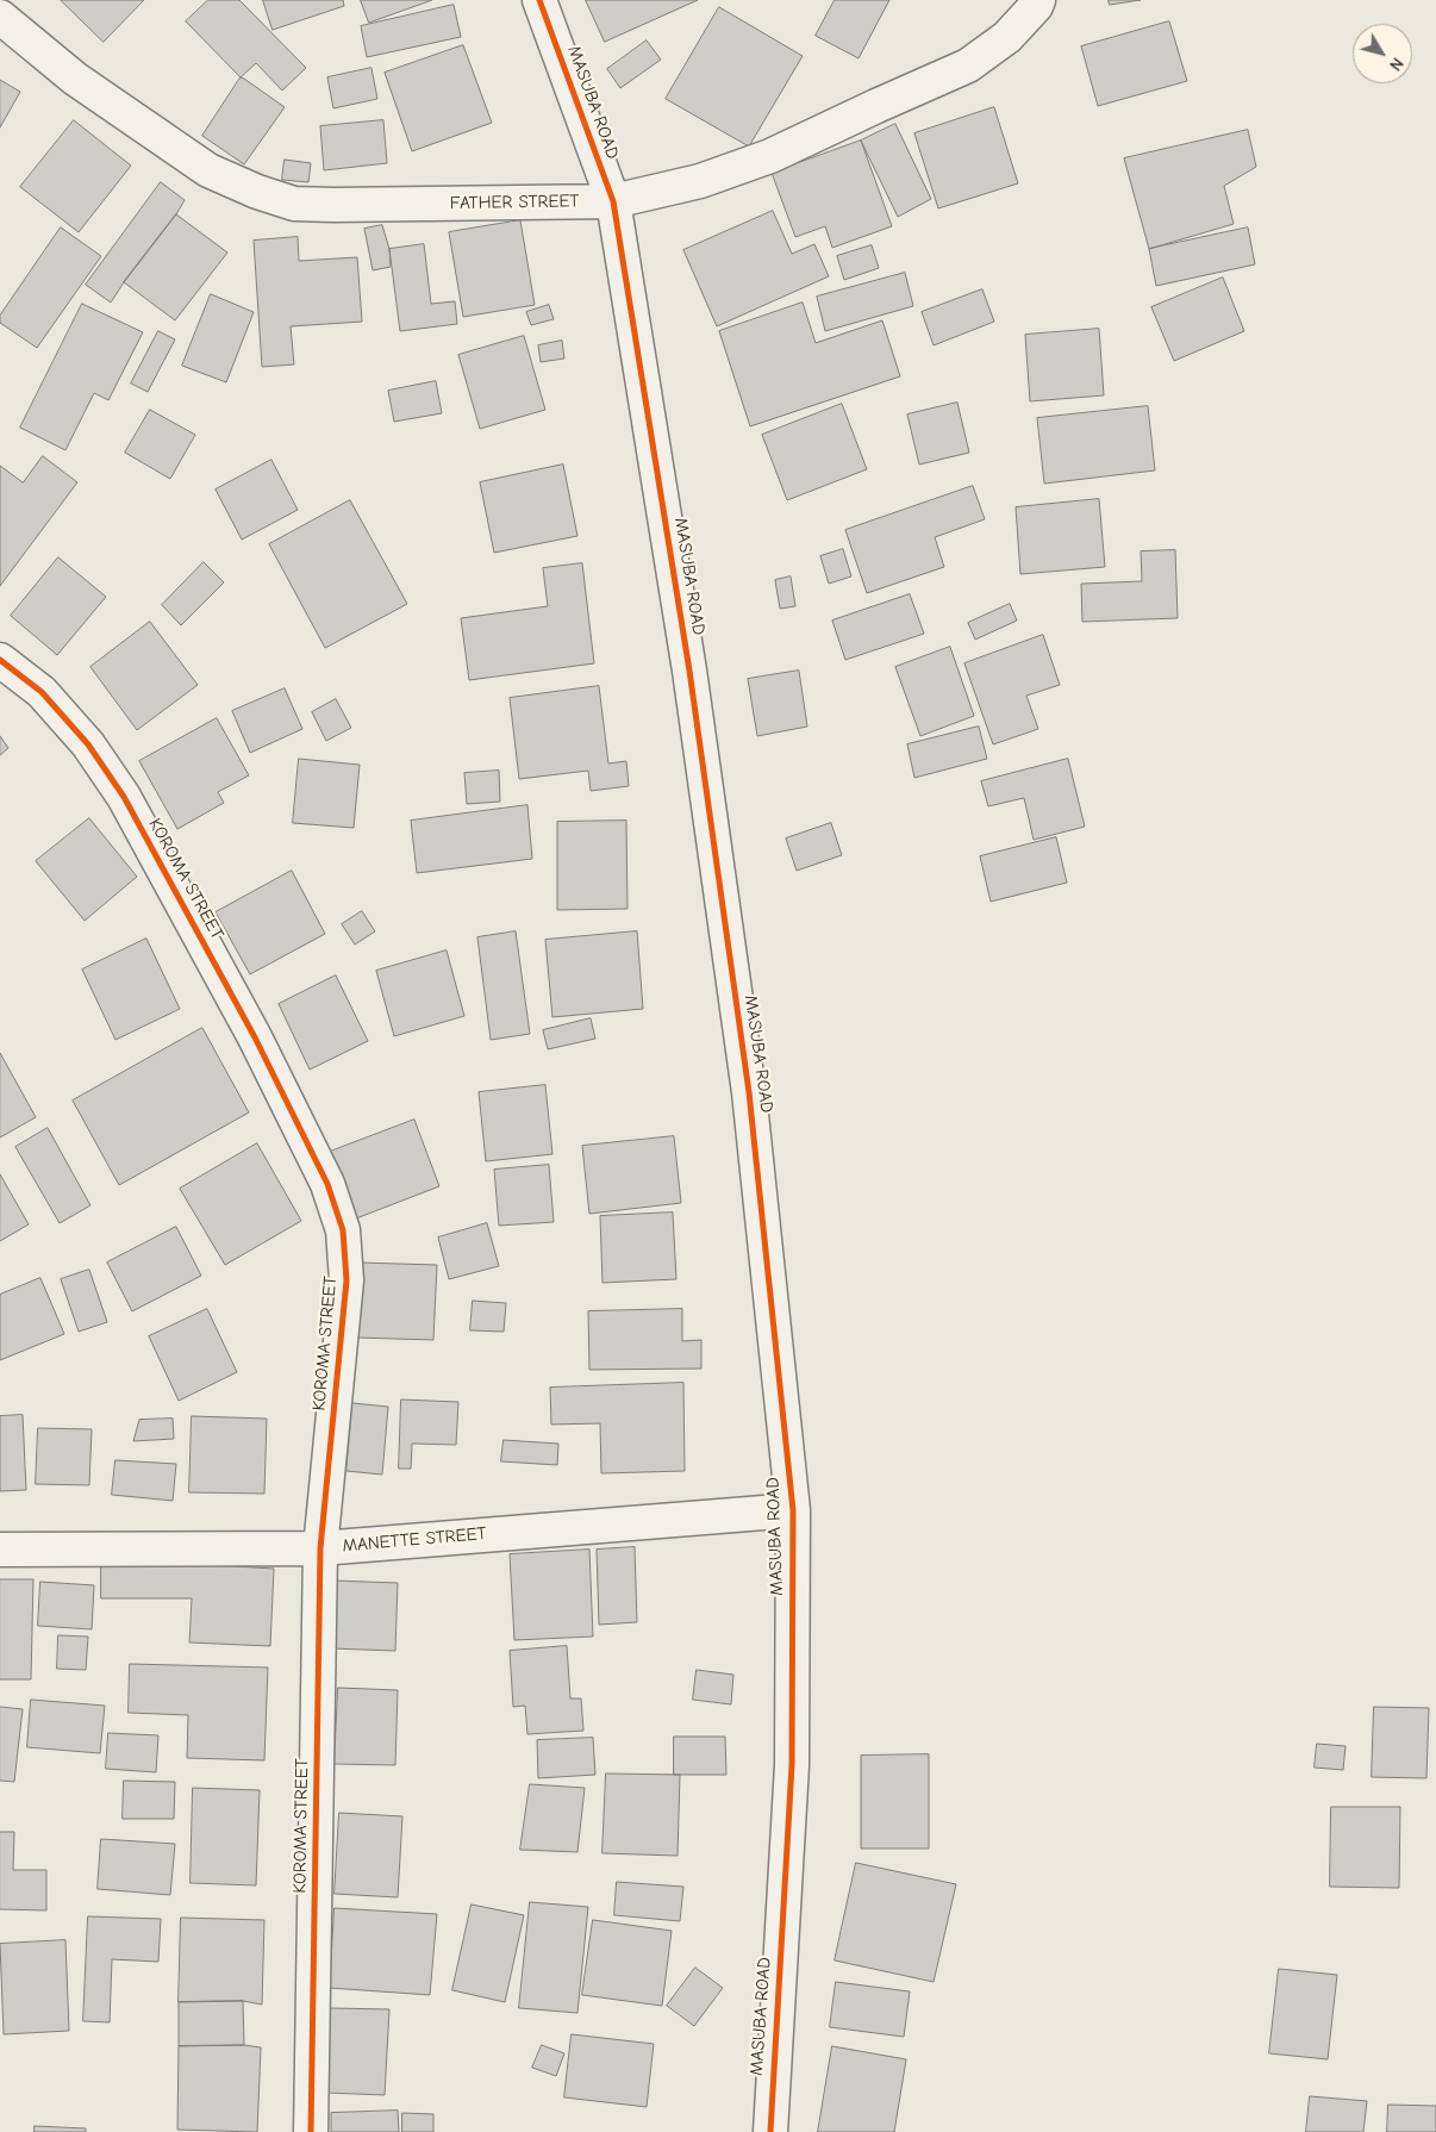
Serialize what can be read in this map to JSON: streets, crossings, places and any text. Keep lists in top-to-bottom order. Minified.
{"streets":{"street":["MASUBA ROAD","FATHER STREET","KOROMA STREET","MANETTE STREET"]},"crossings":[["MASUBA ROAD","FATHER STREET"],["MASUBA ROAD","MANETTE STREET"],["KOROMA STREET","MANETTE STREET"]],"north":"bottom right"}
